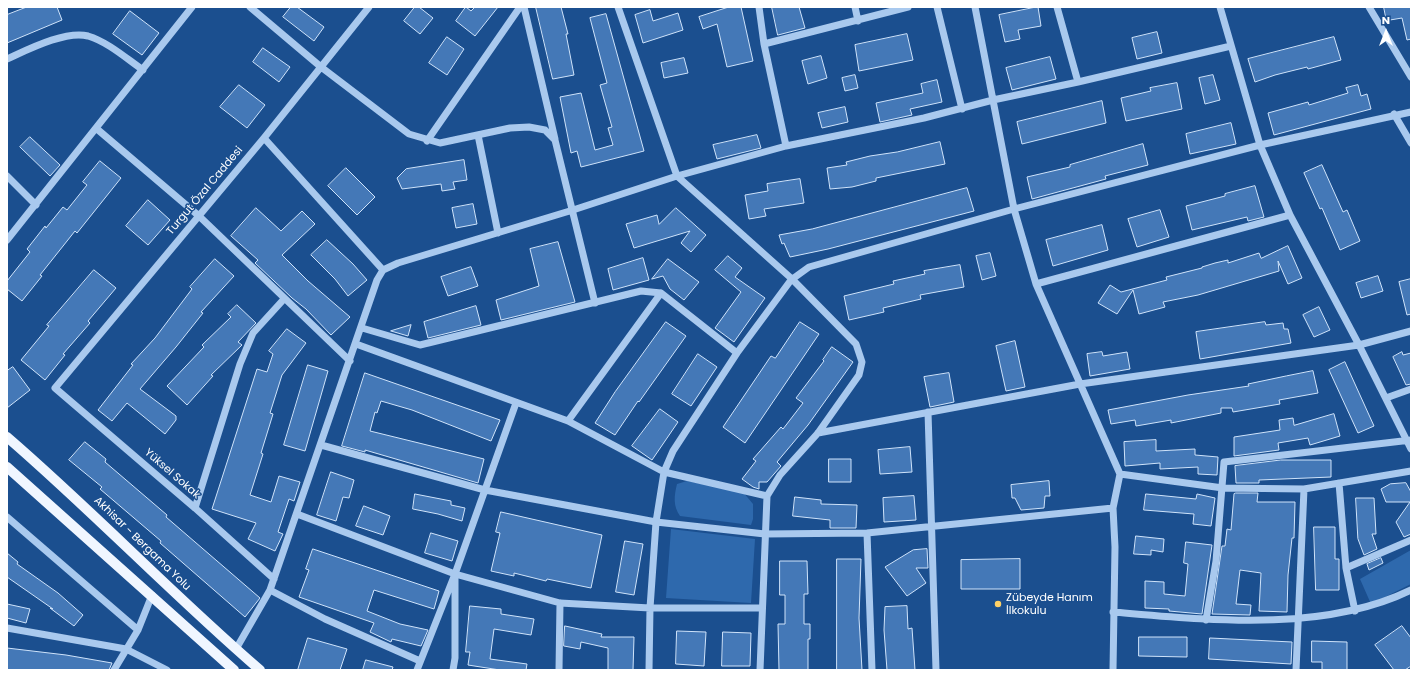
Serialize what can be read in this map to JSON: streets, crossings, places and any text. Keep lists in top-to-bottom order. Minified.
{"streets":{"main road":["Akhisar - Bergama Yolu"],"street":["Turgut Özal Caddesi","Yüksel Sokak"]},"crossings":[["Turgut Özal Caddesi","Yüksel Sokak"]],"places":["Zübeyde Hanım İlkokulu"],"north":"top"}
